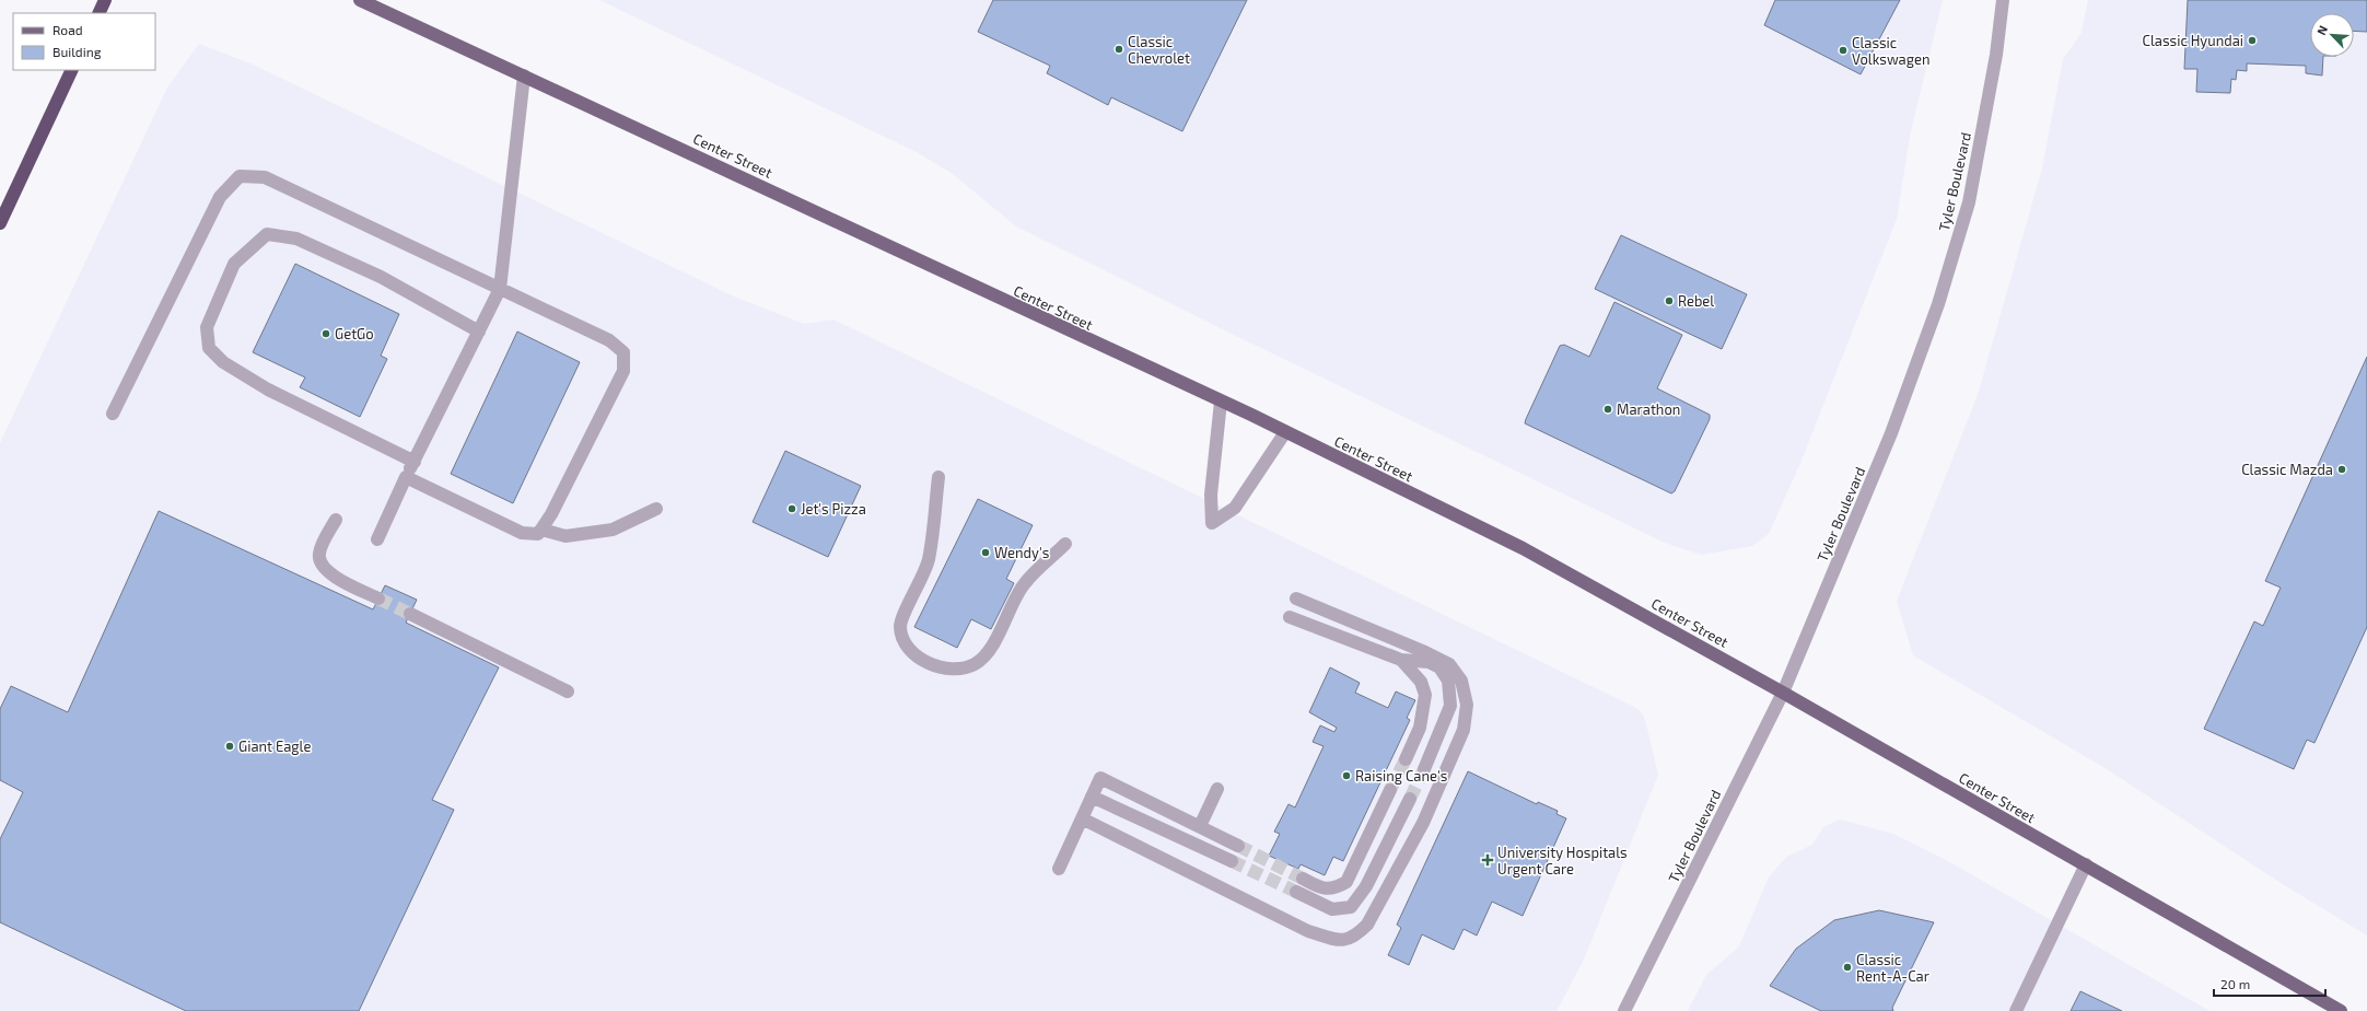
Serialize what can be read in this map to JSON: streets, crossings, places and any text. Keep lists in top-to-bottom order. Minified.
{"streets":{"main road":["Center Street"],"street":["Tyler Boulevard"]},"crossings":[["Center Street","Tyler Boulevard"]],"places":{"other":["Classic Hyundai","Classic Chevrolet","Classic Volkswagen","Rebel","GetGo","Marathon","Classic Mazda","Jet's Pizza","Wendy's","Giant Eagle","Raising Cane's","Classic Rent-A-Car"],"health":["University Hospitals Urgent Care"]},"legend":["Road","Building"],"scale_bar":"20 m","north":"top left"}
